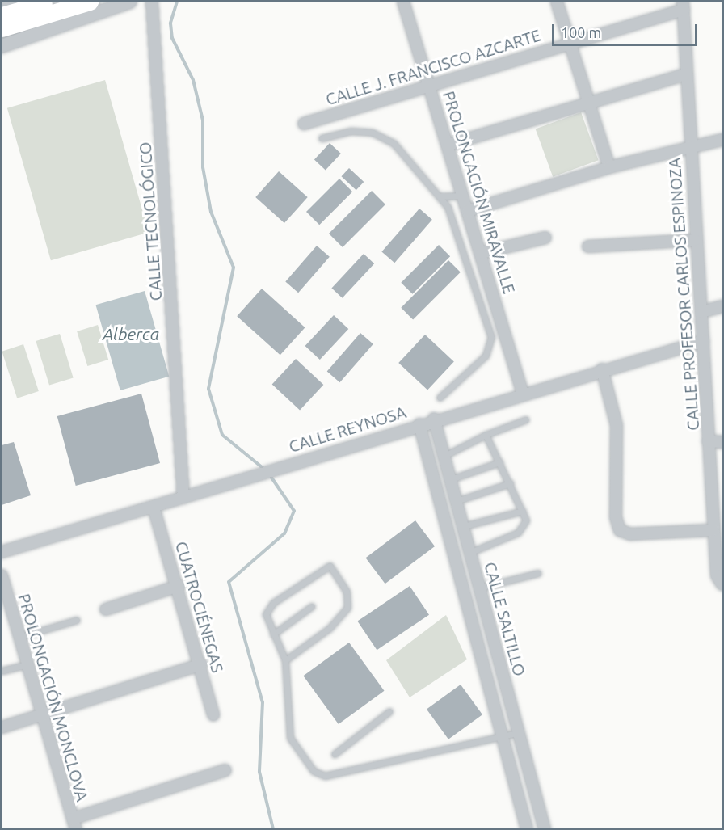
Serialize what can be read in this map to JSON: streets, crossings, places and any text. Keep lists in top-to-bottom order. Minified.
{"streets":{"street":["CALLE J. FRANCISCO AZCARTE","PROLONGACIÓN MIRAVALLE","CALLE TECNOLÓGICO","CALLE PROFESOR CARLOS ESPINOZA","CALLE REYNOSA","CUATROCIÉNEGAS","CALLE SALTILLO","PROLONGACIÓN MONCLOVA"]},"crossings":[["CALLE J. FRANCISCO AZCARTE","PROLONGACIÓN MIRAVALLE"],["CALLE J. FRANCISCO AZCARTE","CALLE PROFESOR CARLOS ESPINOZA"],["PROLONGACIÓN MIRAVALLE","CALLE REYNOSA"],["CALLE TECNOLÓGICO","CALLE REYNOSA"],["CALLE PROFESOR CARLOS ESPINOZA","CALLE REYNOSA"],["CALLE REYNOSA","CUATROCIÉNEGAS"],["CALLE REYNOSA","CALLE SALTILLO"]],"water":["Alberca"],"scale_bar":"100 m"}
